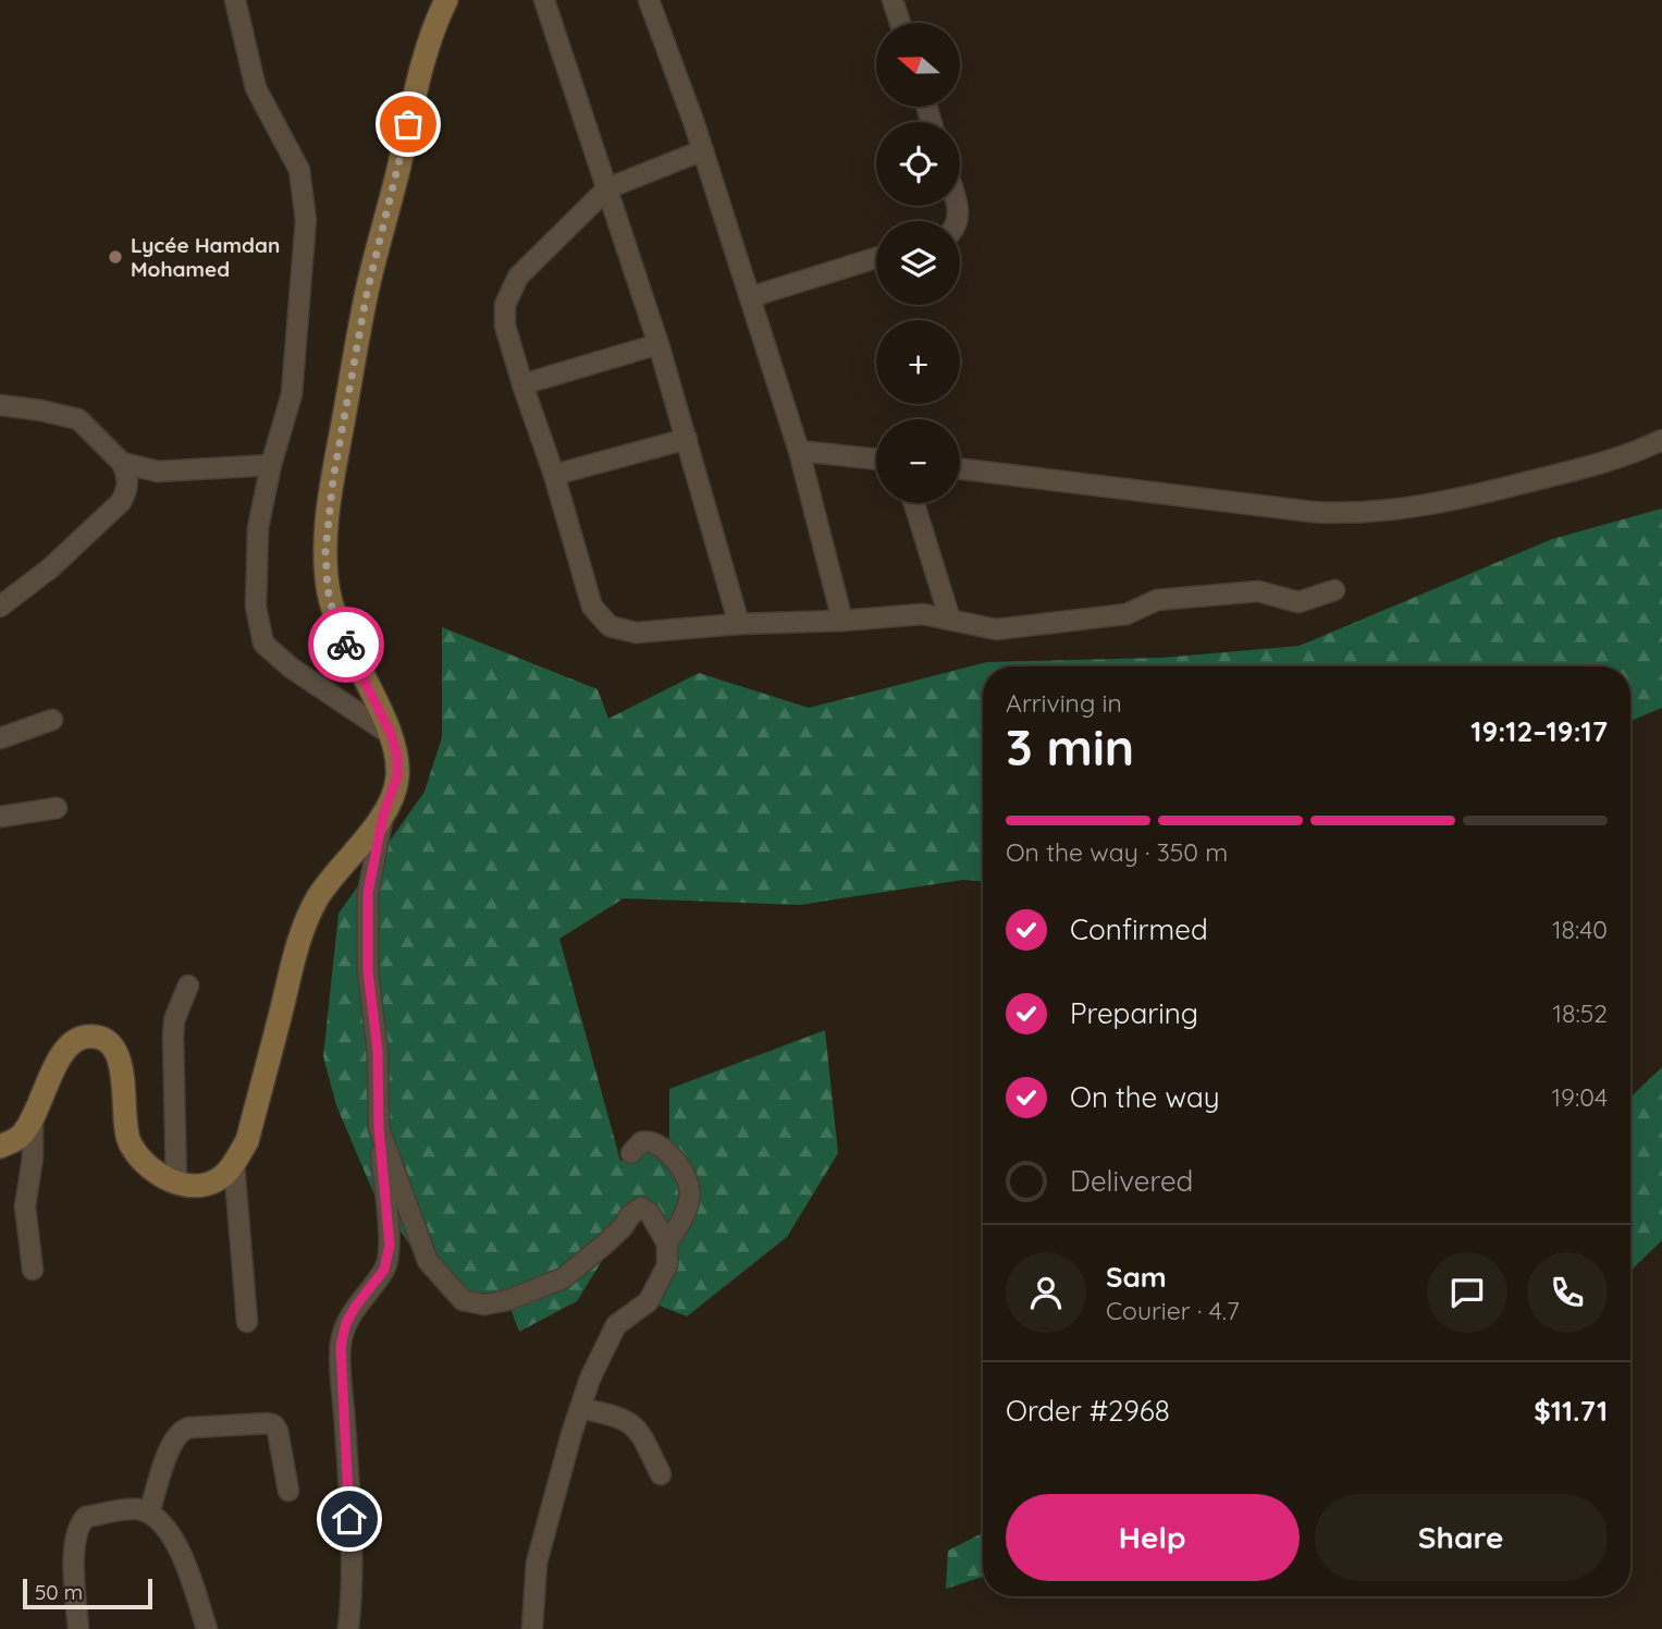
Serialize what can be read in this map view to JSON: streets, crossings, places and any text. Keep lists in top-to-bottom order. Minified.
{"places":["Lycée Hamdan Mohamed"],"scale_bar":"50 m","north":"left","page":{"map_buttons":["+","−"],"heading":["3 min","Arriving in","19:12–19:17"],"panel":["Sam","Courier · 4.7","Order #2968","$11.71"],"bar":"On the way · 350 m","list":[["Confirmed","18:40"],["Preparing","18:52"],["On the way","19:04"],"Delivered"],"buttons":["Help","Share"],"scale":"50 m"}}
